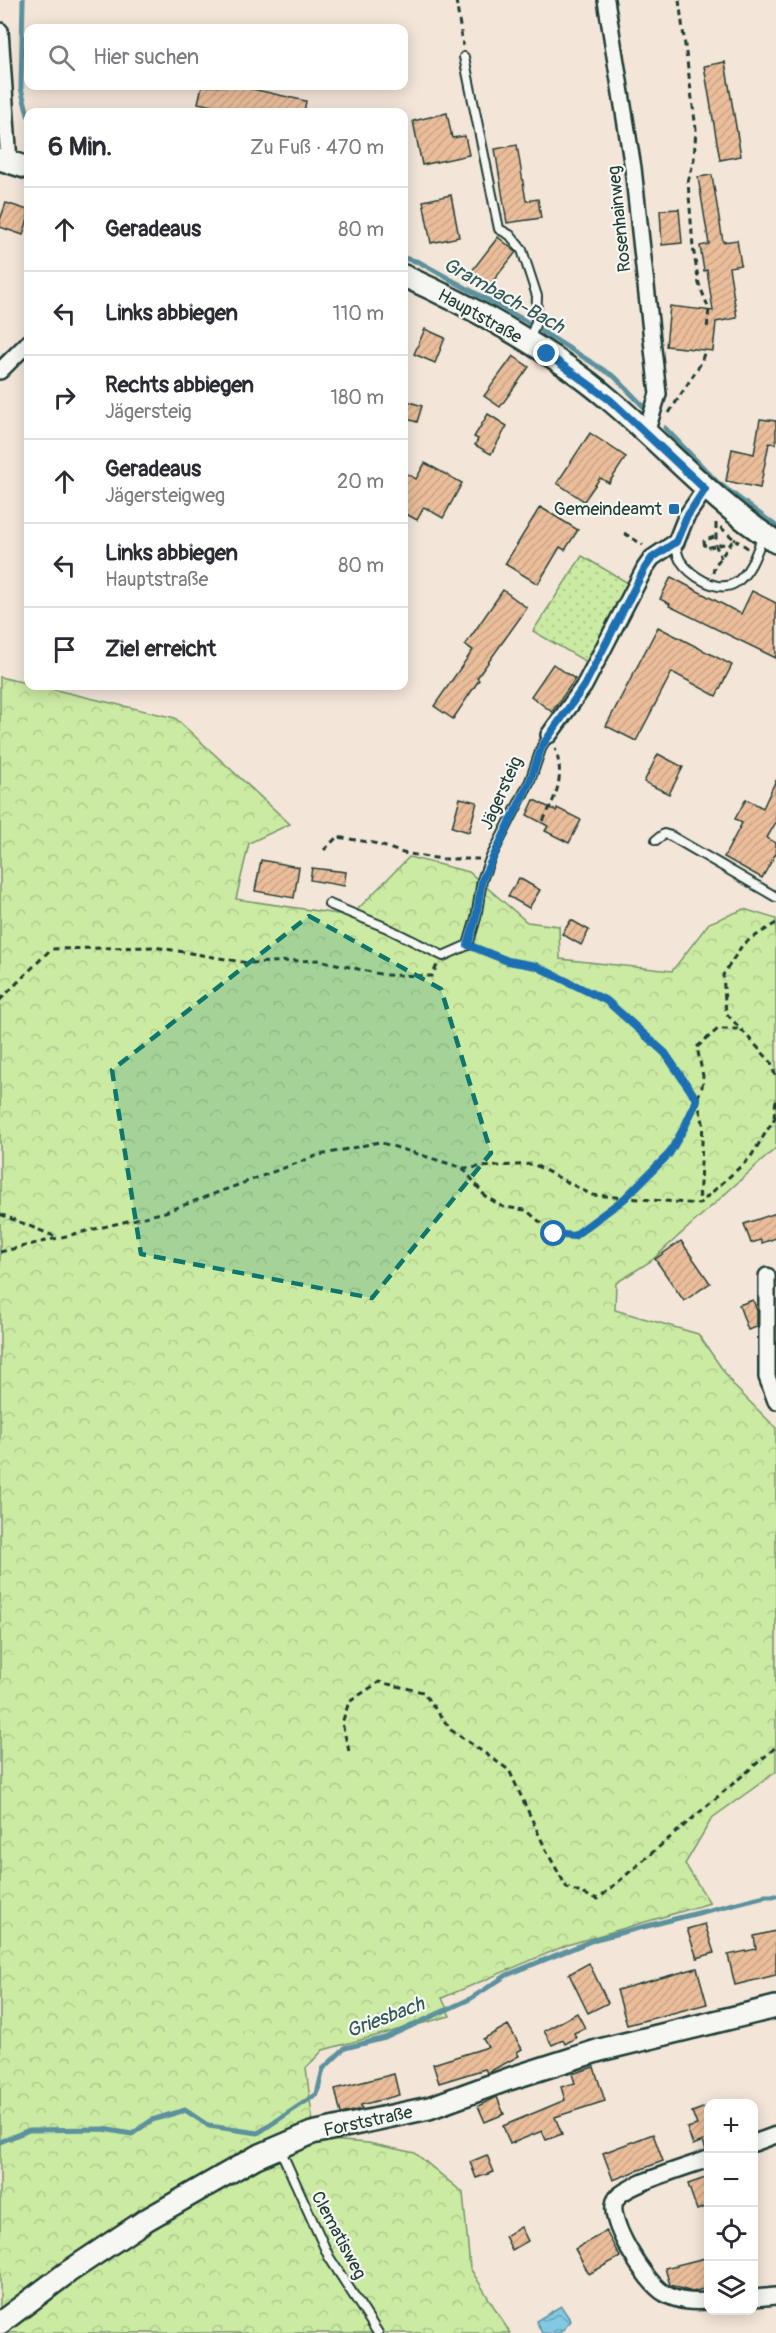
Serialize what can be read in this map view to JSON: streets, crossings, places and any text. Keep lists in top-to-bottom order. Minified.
{"streets":{"street":["Rosenhainweg","Hauptstraße","Jägersteig","Forststraße"],"lane":["Clematisweg"]},"crossings":[["Rosenhainweg","Hauptstraße"],["Forststraße","Clematisweg"]],"water":["Grambach-Bach","Griesbach"],"places":{"transit":["Gemeindeamt"]},"page":{"search":"Hier suchen","heading":["6 Min.","Zu Fuß · 470 m"],"list":[["Geradeaus","80 m"],["Links abbiegen","110 m"],["Rechts abbiegen","Jägersteig","180 m"],["Geradeaus","Jägersteigweg","20 m"],["Links abbiegen","Hauptstraße","80 m"],"Ziel erreicht"],"map_buttons":["+","−"]}}
